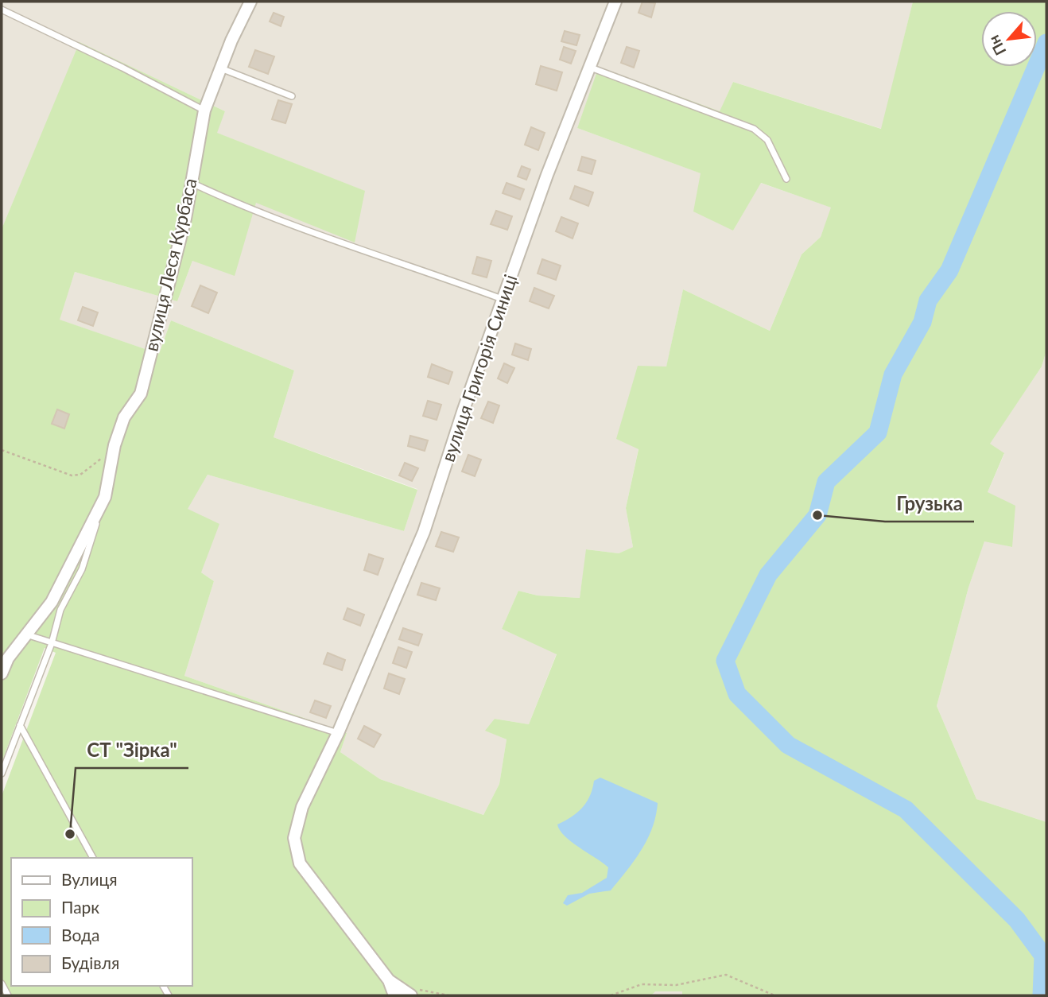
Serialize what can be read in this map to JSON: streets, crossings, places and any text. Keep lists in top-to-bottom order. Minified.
{"streets":{"street":["вулиця Леся Курбаса","вулиця Григорія Синиці"]},"places":["Грузька","СТ \"Зірка\""],"legend":["Вулиця","Парк","Вода","Будівля"],"north":"bottom left"}
